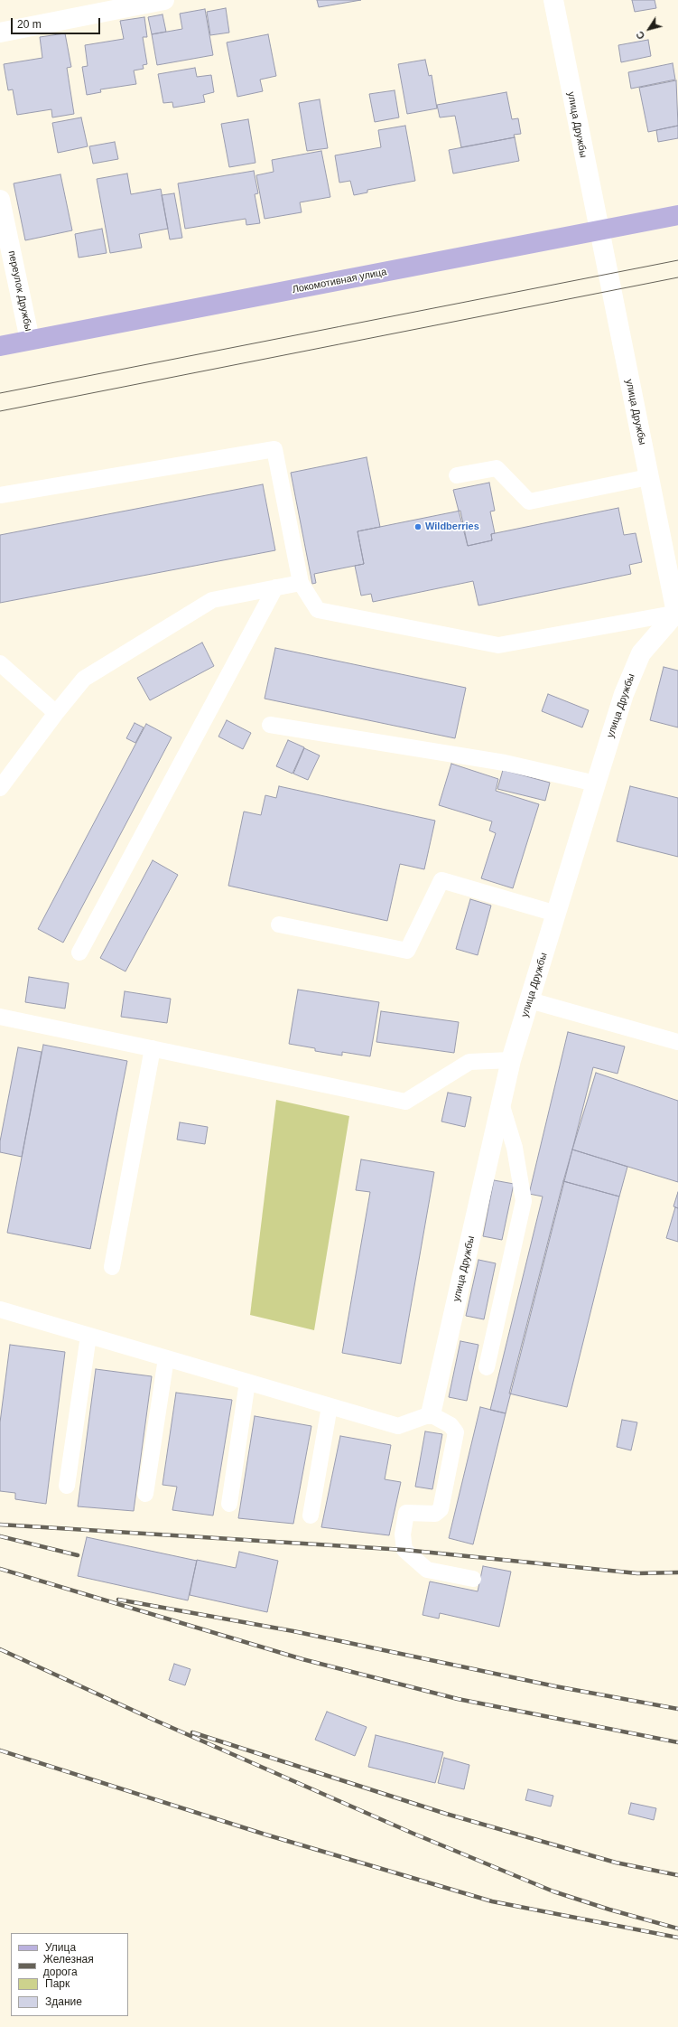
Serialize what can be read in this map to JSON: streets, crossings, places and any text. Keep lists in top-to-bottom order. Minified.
{"streets":{"main road":["Локомотивная улица"],"street":["улица Дружбы","переулок Дружбы"]},"crossings":[["улица Дружбы","Локомотивная улица"],["Локомотивная улица","переулок Дружбы"]],"places":["Wildberries"],"legend":["Улица","Железная дорога","Парк","Здание"],"scale_bar":"20 m","north":"bottom left"}
